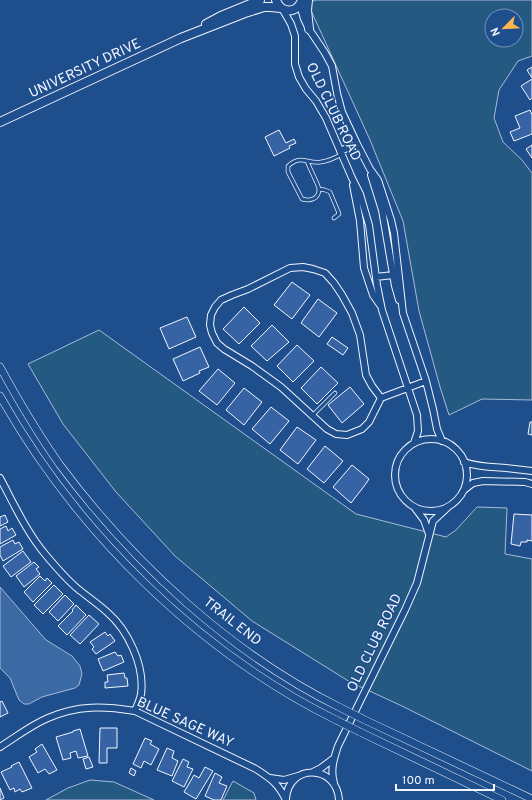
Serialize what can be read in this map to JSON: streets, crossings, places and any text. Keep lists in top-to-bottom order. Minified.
{"streets":{"main road":["UNIVERSITY DRIVE"],"street":["OLD CLUB ROAD","TRAIL END","BLUE SAGE WAY"]},"crossings":[["UNIVERSITY DRIVE","OLD CLUB ROAD"]],"scale_bar":"100 m","north":"bottom left"}
